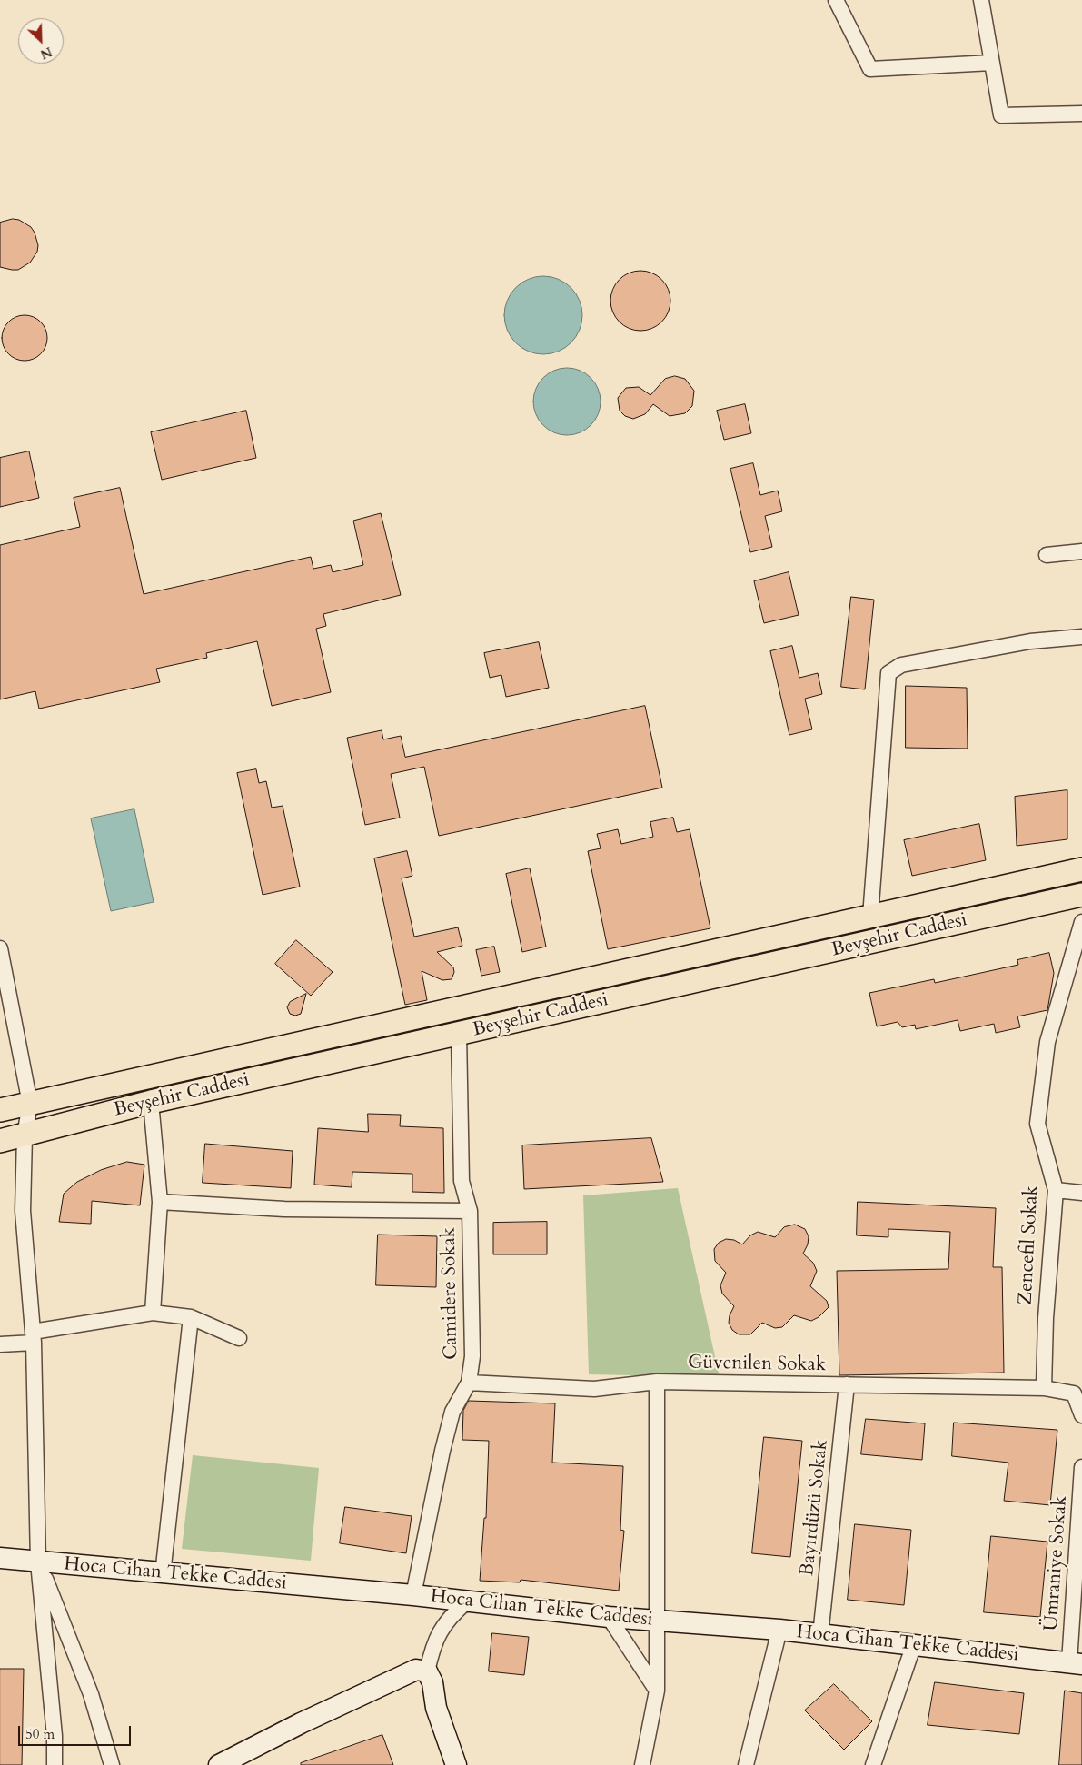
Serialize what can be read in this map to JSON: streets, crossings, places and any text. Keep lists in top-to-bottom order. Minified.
{"streets":{"main road":["Beyşehir Caddesi"],"street":["Zencefil Sokak","Camidere Sokak","Güvenilen Sokak","Bayırdüzü Sokak","Ümraniye Sokak","Hoca Cihan Tekke Caddesi"]},"crossings":[["Zencefil Sokak","Güvenilen Sokak"],["Camidere Sokak","Güvenilen Sokak"],["Camidere Sokak","Hoca Cihan Tekke Caddesi"],["Güvenilen Sokak","Bayırdüzü Sokak"],["Bayırdüzü Sokak","Hoca Cihan Tekke Caddesi"],["Ümraniye Sokak","Hoca Cihan Tekke Caddesi"]],"scale_bar":"50 m","north":"bottom right"}
